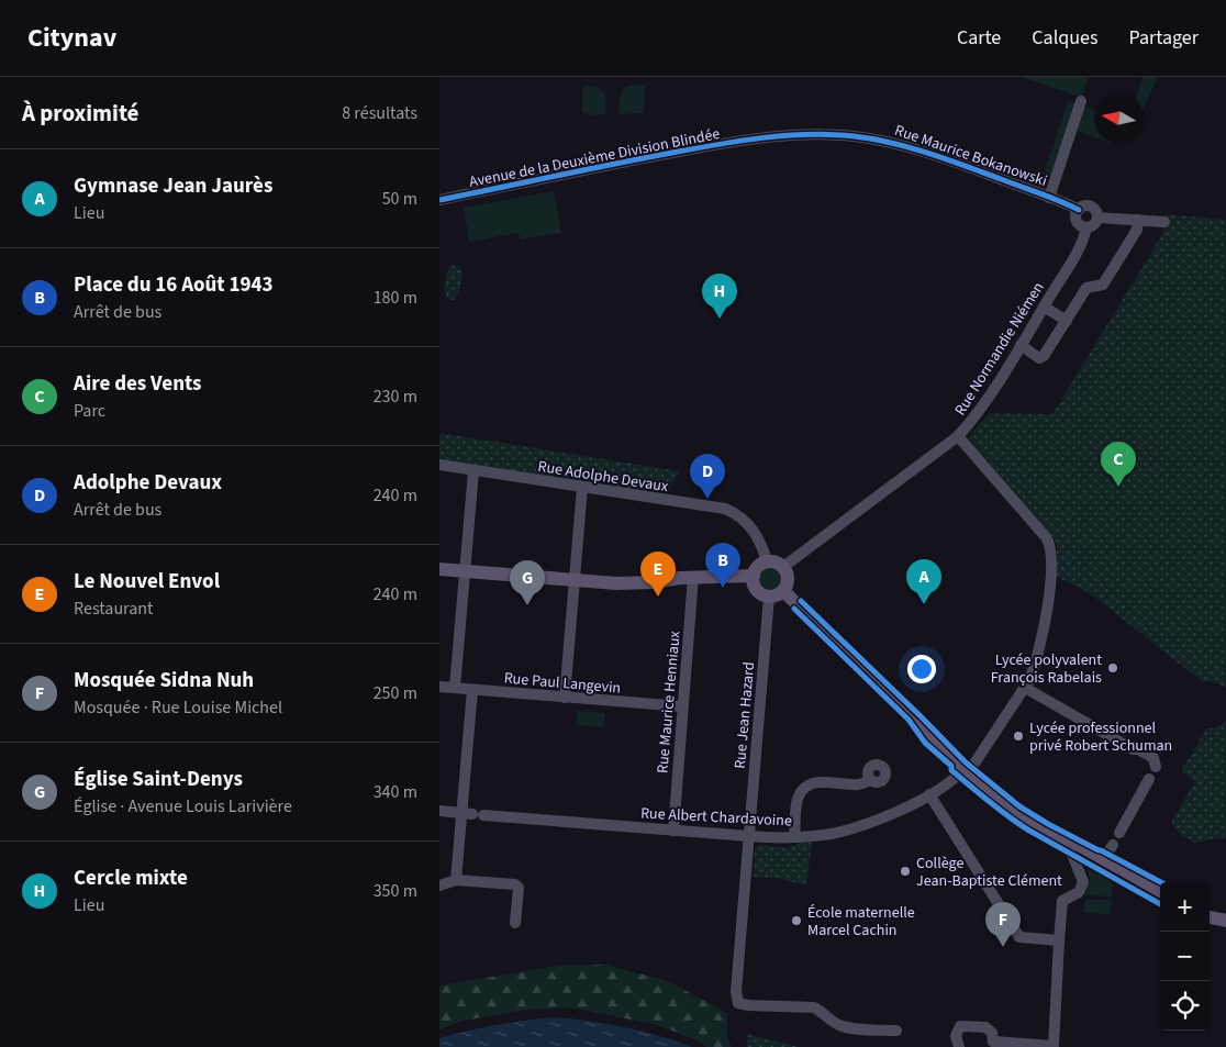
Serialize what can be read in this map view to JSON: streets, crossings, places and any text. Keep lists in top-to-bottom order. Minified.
{"streets":{"street":["Rue Maurice Bokanowski","Avenue de la Deuxième Division Blindée","Rue Normandie Niémen","Rue Adolphe Devaux","Rue Paul Langevin","Rue Maurice Henniaux","Rue Jean Hazard","Rue Albert Chardavoine"]},"crossings":[["Rue Maurice Bokanowski","Avenue de la Deuxième Division Blindée"],["Rue Maurice Bokanowski","Rue Normandie Niémen"],["Rue Normandie Niémen","Rue Adolphe Devaux"],["Rue Normandie Niémen","Rue Jean Hazard"],["Rue Normandie Niémen","Rue Albert Chardavoine"],["Rue Adolphe Devaux","Rue Jean Hazard"],["Rue Paul Langevin","Rue Maurice Henniaux"],["Rue Maurice Henniaux","Rue Albert Chardavoine"],["Rue Jean Hazard","Rue Albert Chardavoine"]],"places":["Lycée polyvalent François Rabelais","Lycée professionnel privé Robert Schuman","Collège Jean-Baptiste Clément","École maternelle Marcel Cachin"],"north":"left","page":{"header":"Citynav","nav":["Carte","Calques","Partager"],"heading":["À proximité","8 résultats"],"list":[{"mark":"A","name":"Gymnase Jean Jaurès","note":"Lieu","value":"50 m"},{"mark":"B","name":"Place du 16 Août 1943","note":"Arrêt de bus","value":"180 m"},{"mark":"C","name":"Aire des Vents","note":"Parc","value":"230 m"},{"mark":"D","name":"Adolphe Devaux","note":"Arrêt de bus","value":"240 m"},{"mark":"E","name":"Le Nouvel Envol","note":"Restaurant","value":"240 m"},{"mark":"F","name":"Mosquée Sidna Nuh","note":"Mosquée · Rue Louise Michel","value":"250 m"},{"mark":"G","name":"Église Saint-Denys","note":"Église · Avenue Louis Larivière","value":"340 m"},{"mark":"H","name":"Cercle mixte","note":"Lieu","value":"350 m"}],"pins":["H","C","D","B","E","A","G","F"],"map_buttons":["+","−"]}}
